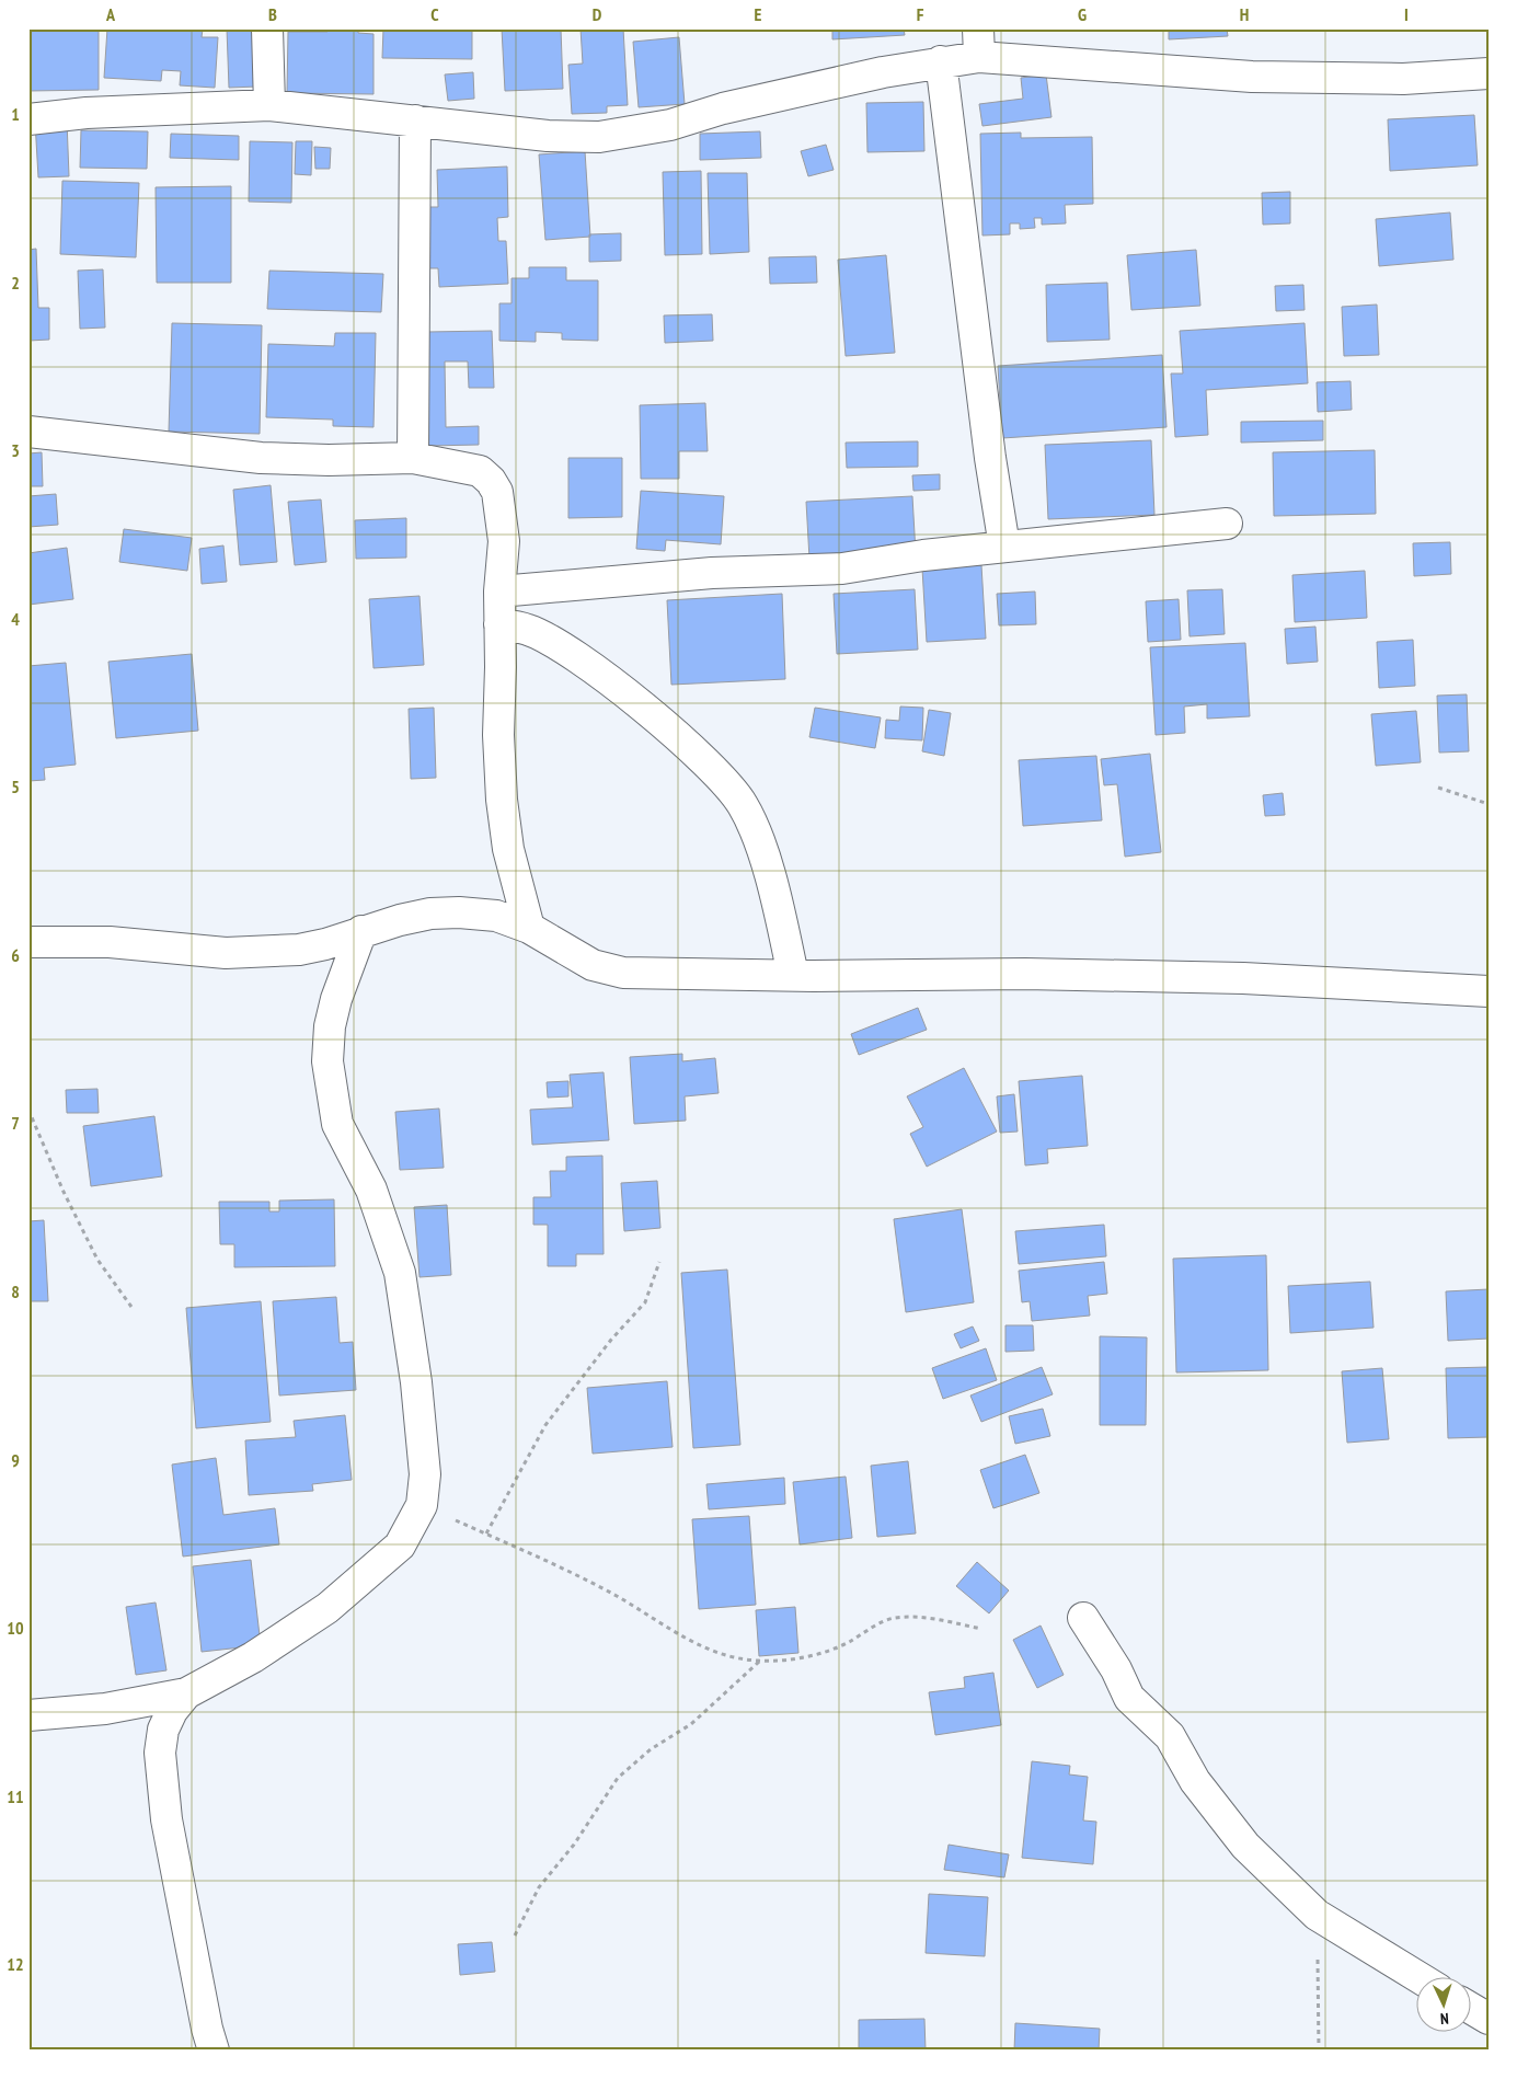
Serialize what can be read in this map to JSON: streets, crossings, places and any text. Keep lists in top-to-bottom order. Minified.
{"north":"bottom","grid":{"columns":["A","B","C","D","E","F","G","H","I"],"rows":["1","2","3","4","5","6","7","8","9","10","11","12"]}}
